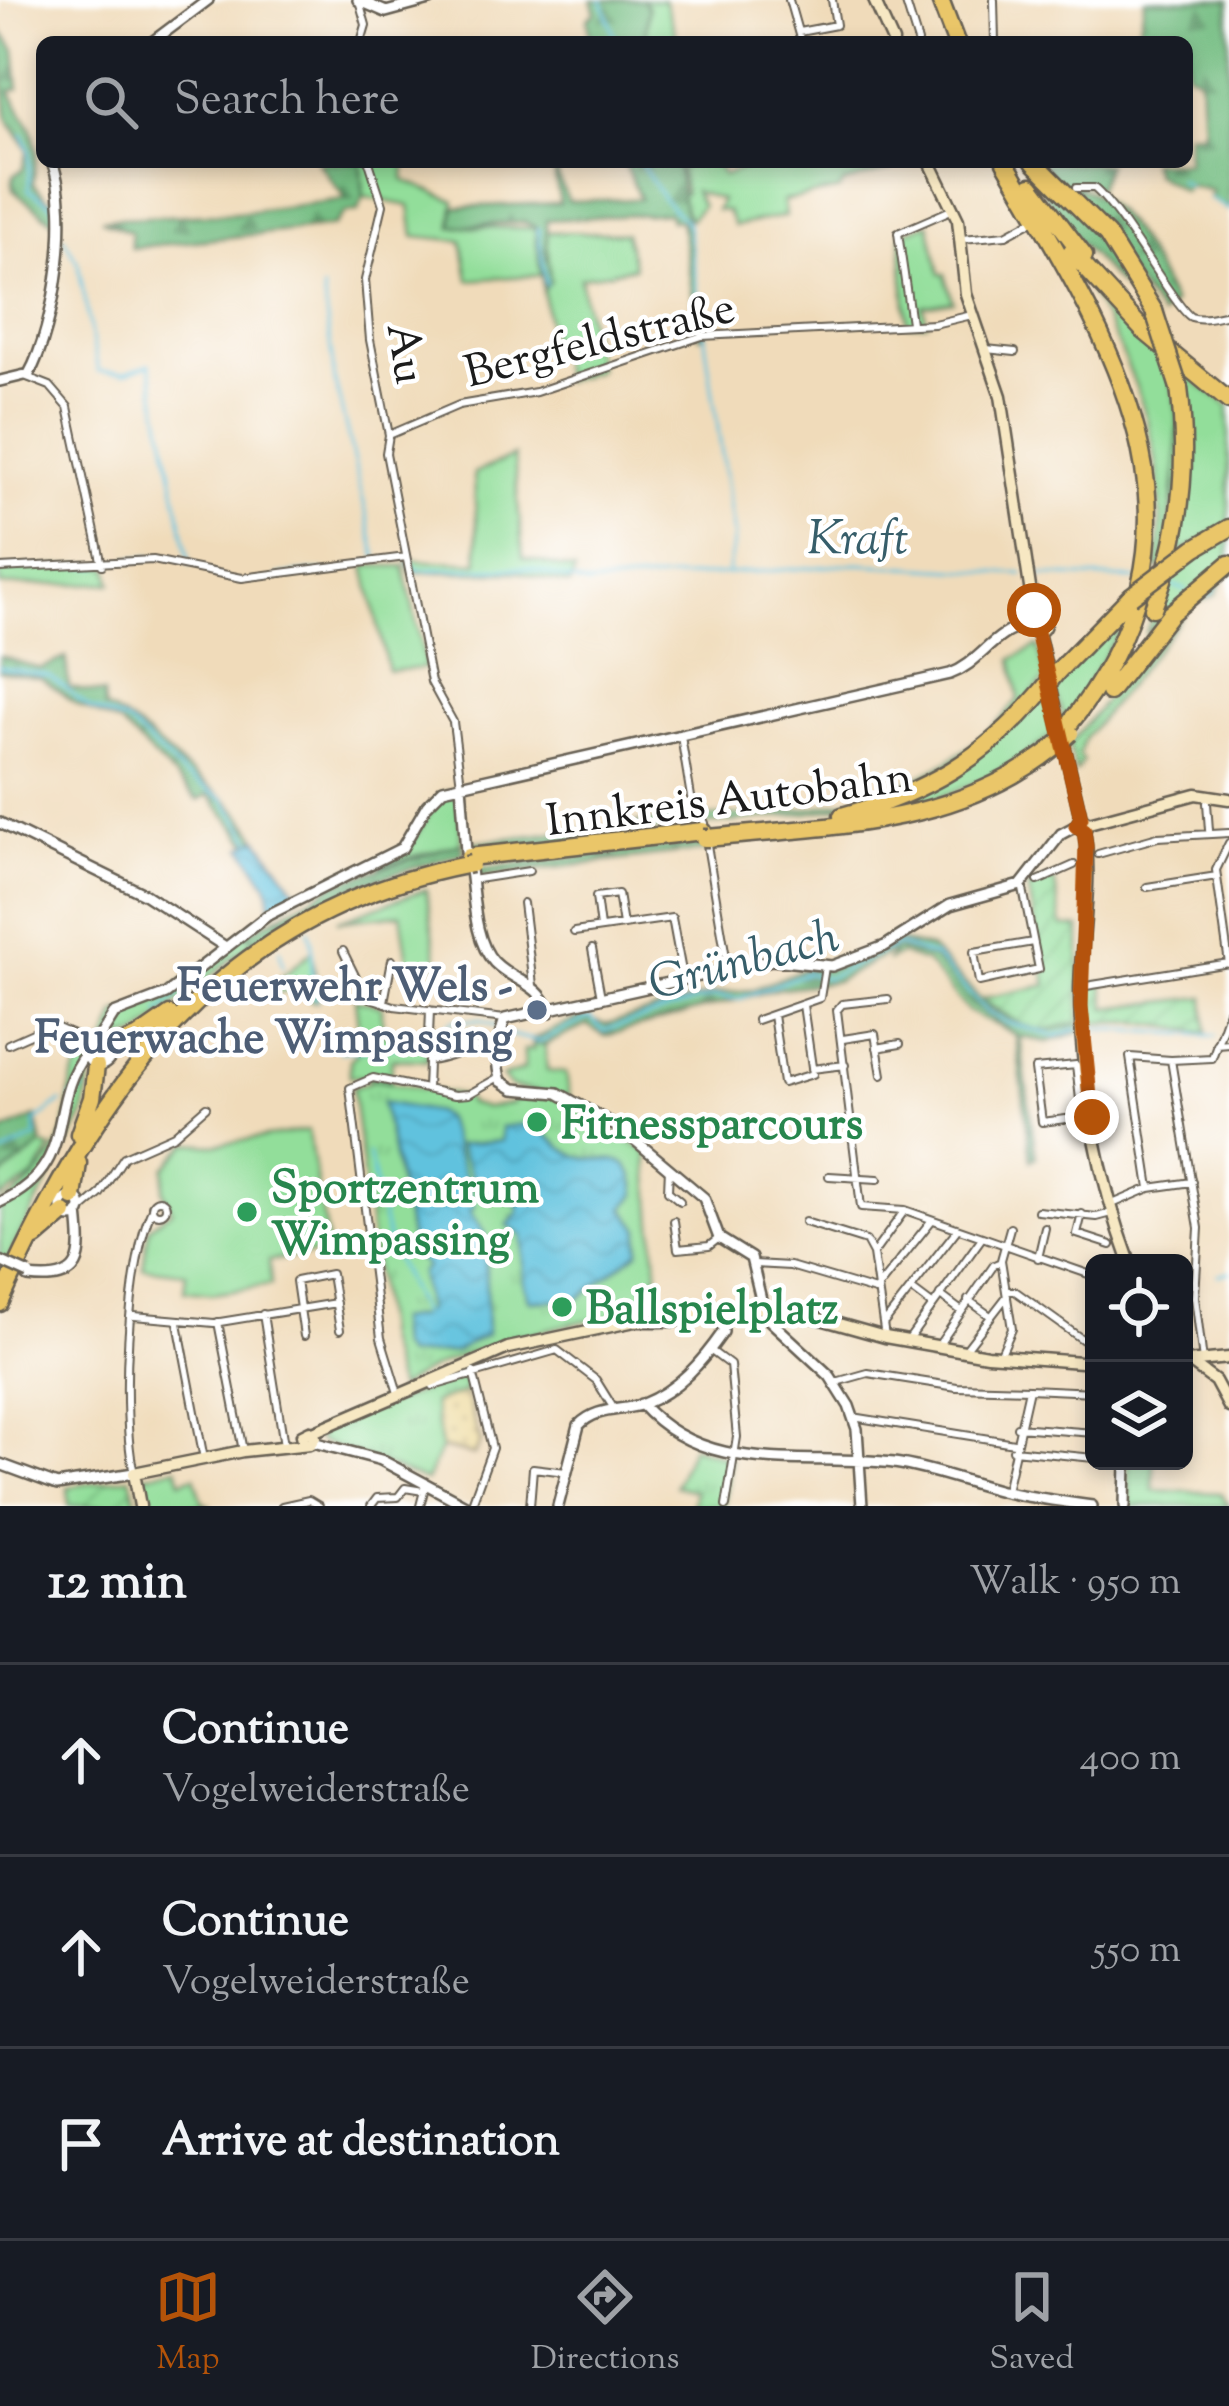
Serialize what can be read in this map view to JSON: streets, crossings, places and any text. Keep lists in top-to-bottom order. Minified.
{"streets":{"highway":["Innkreis Autobahn"],"street":["Bergfeldstraße","Au"]},"crossings":[["Bergfeldstraße","Au"]],"water":["Kraft","Grünbach"],"places":["Feuerwehr Wels - Feuerwache Wimpassing","Fitnessparcours","Sportzentrum Wimpassing","Ballspielplatz"],"page":{"search":"Search here","heading":["12 min","Walk · 950 m"],"list":[["Continue","Vogelweiderstraße","400 m"],["Continue","Vogelweiderstraße","550 m"],"Arrive at destination"],"nav":["Map","Directions","Saved"]}}
